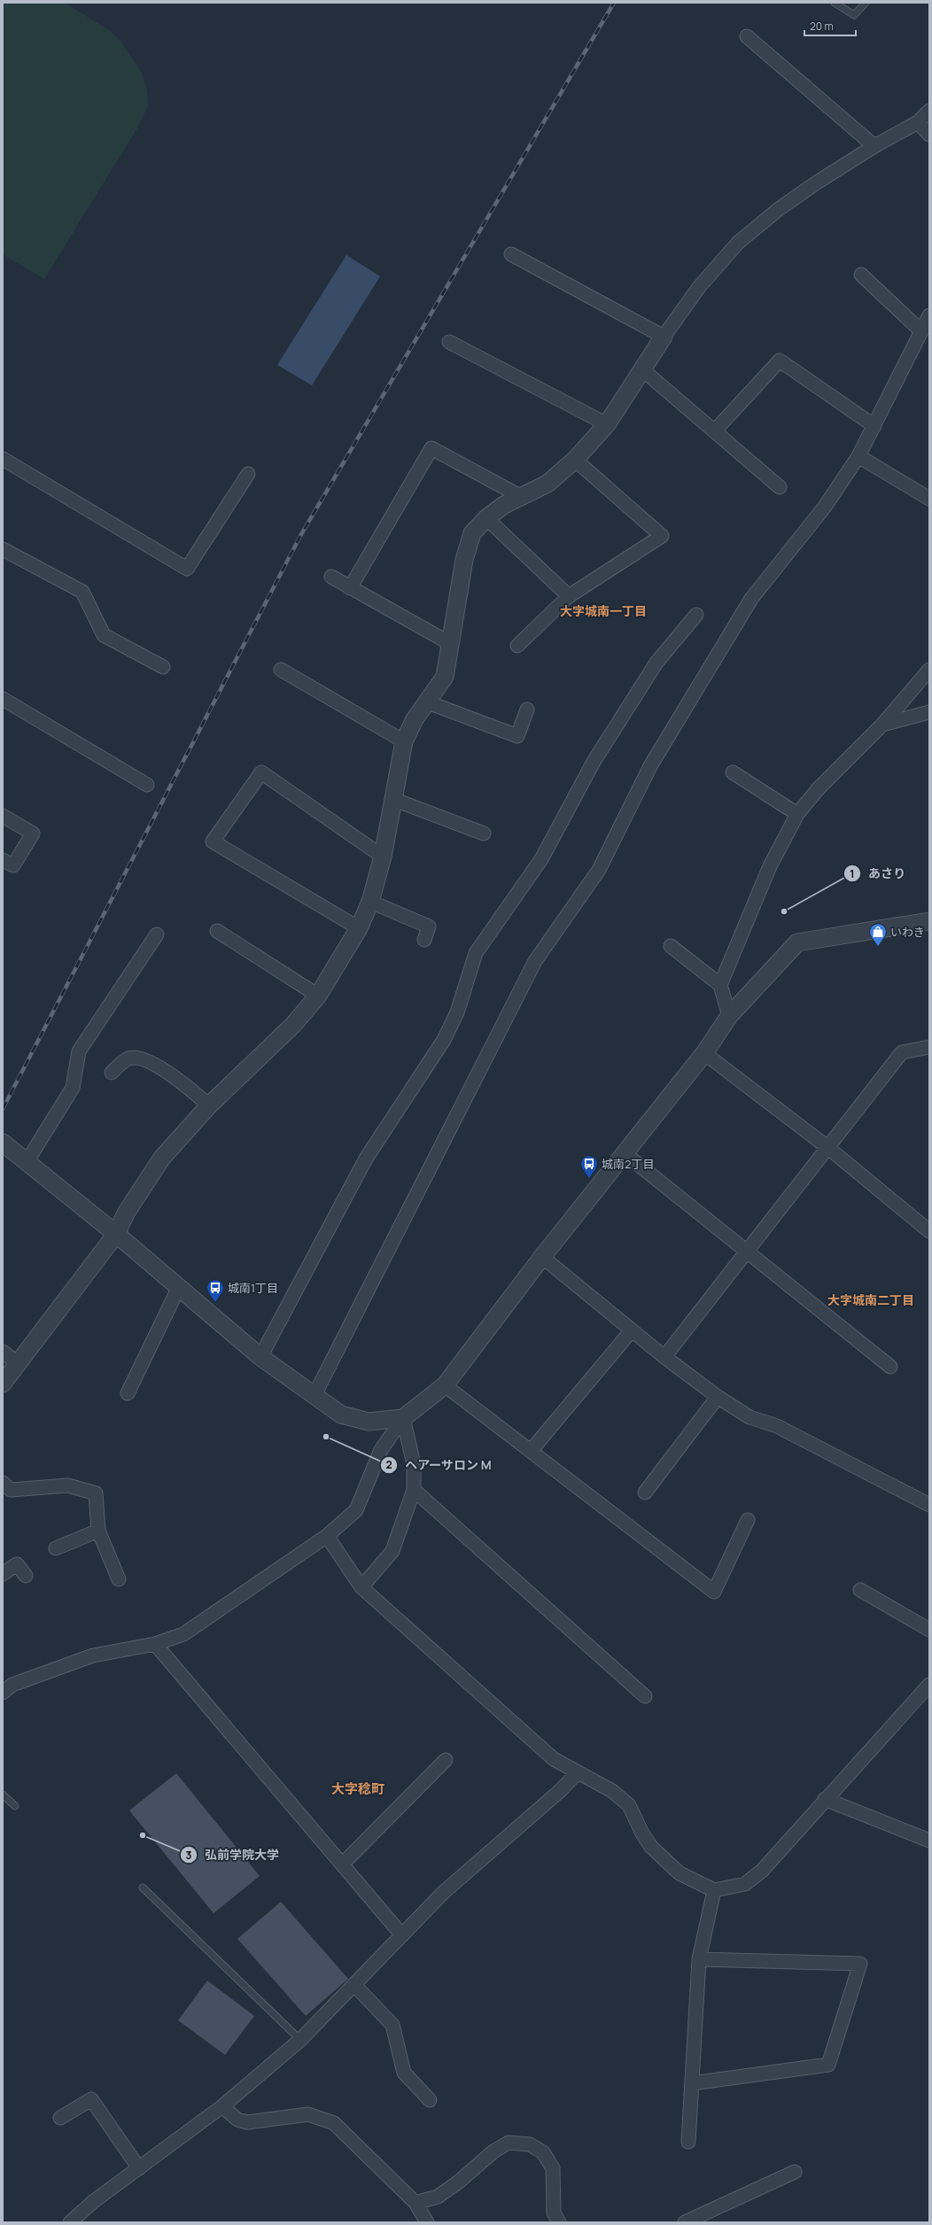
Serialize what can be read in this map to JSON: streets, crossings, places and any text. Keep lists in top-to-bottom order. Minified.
{"districts":["大字城南一丁目","大字城南二丁目","大字稔町"],"places":{"other":["あさり","ヘアーサロン M","弘前学院大学"],"shop":["いわき"],"bus stop":["城南2丁目","城南1丁目"]},"scale_bar":"20 m"}
